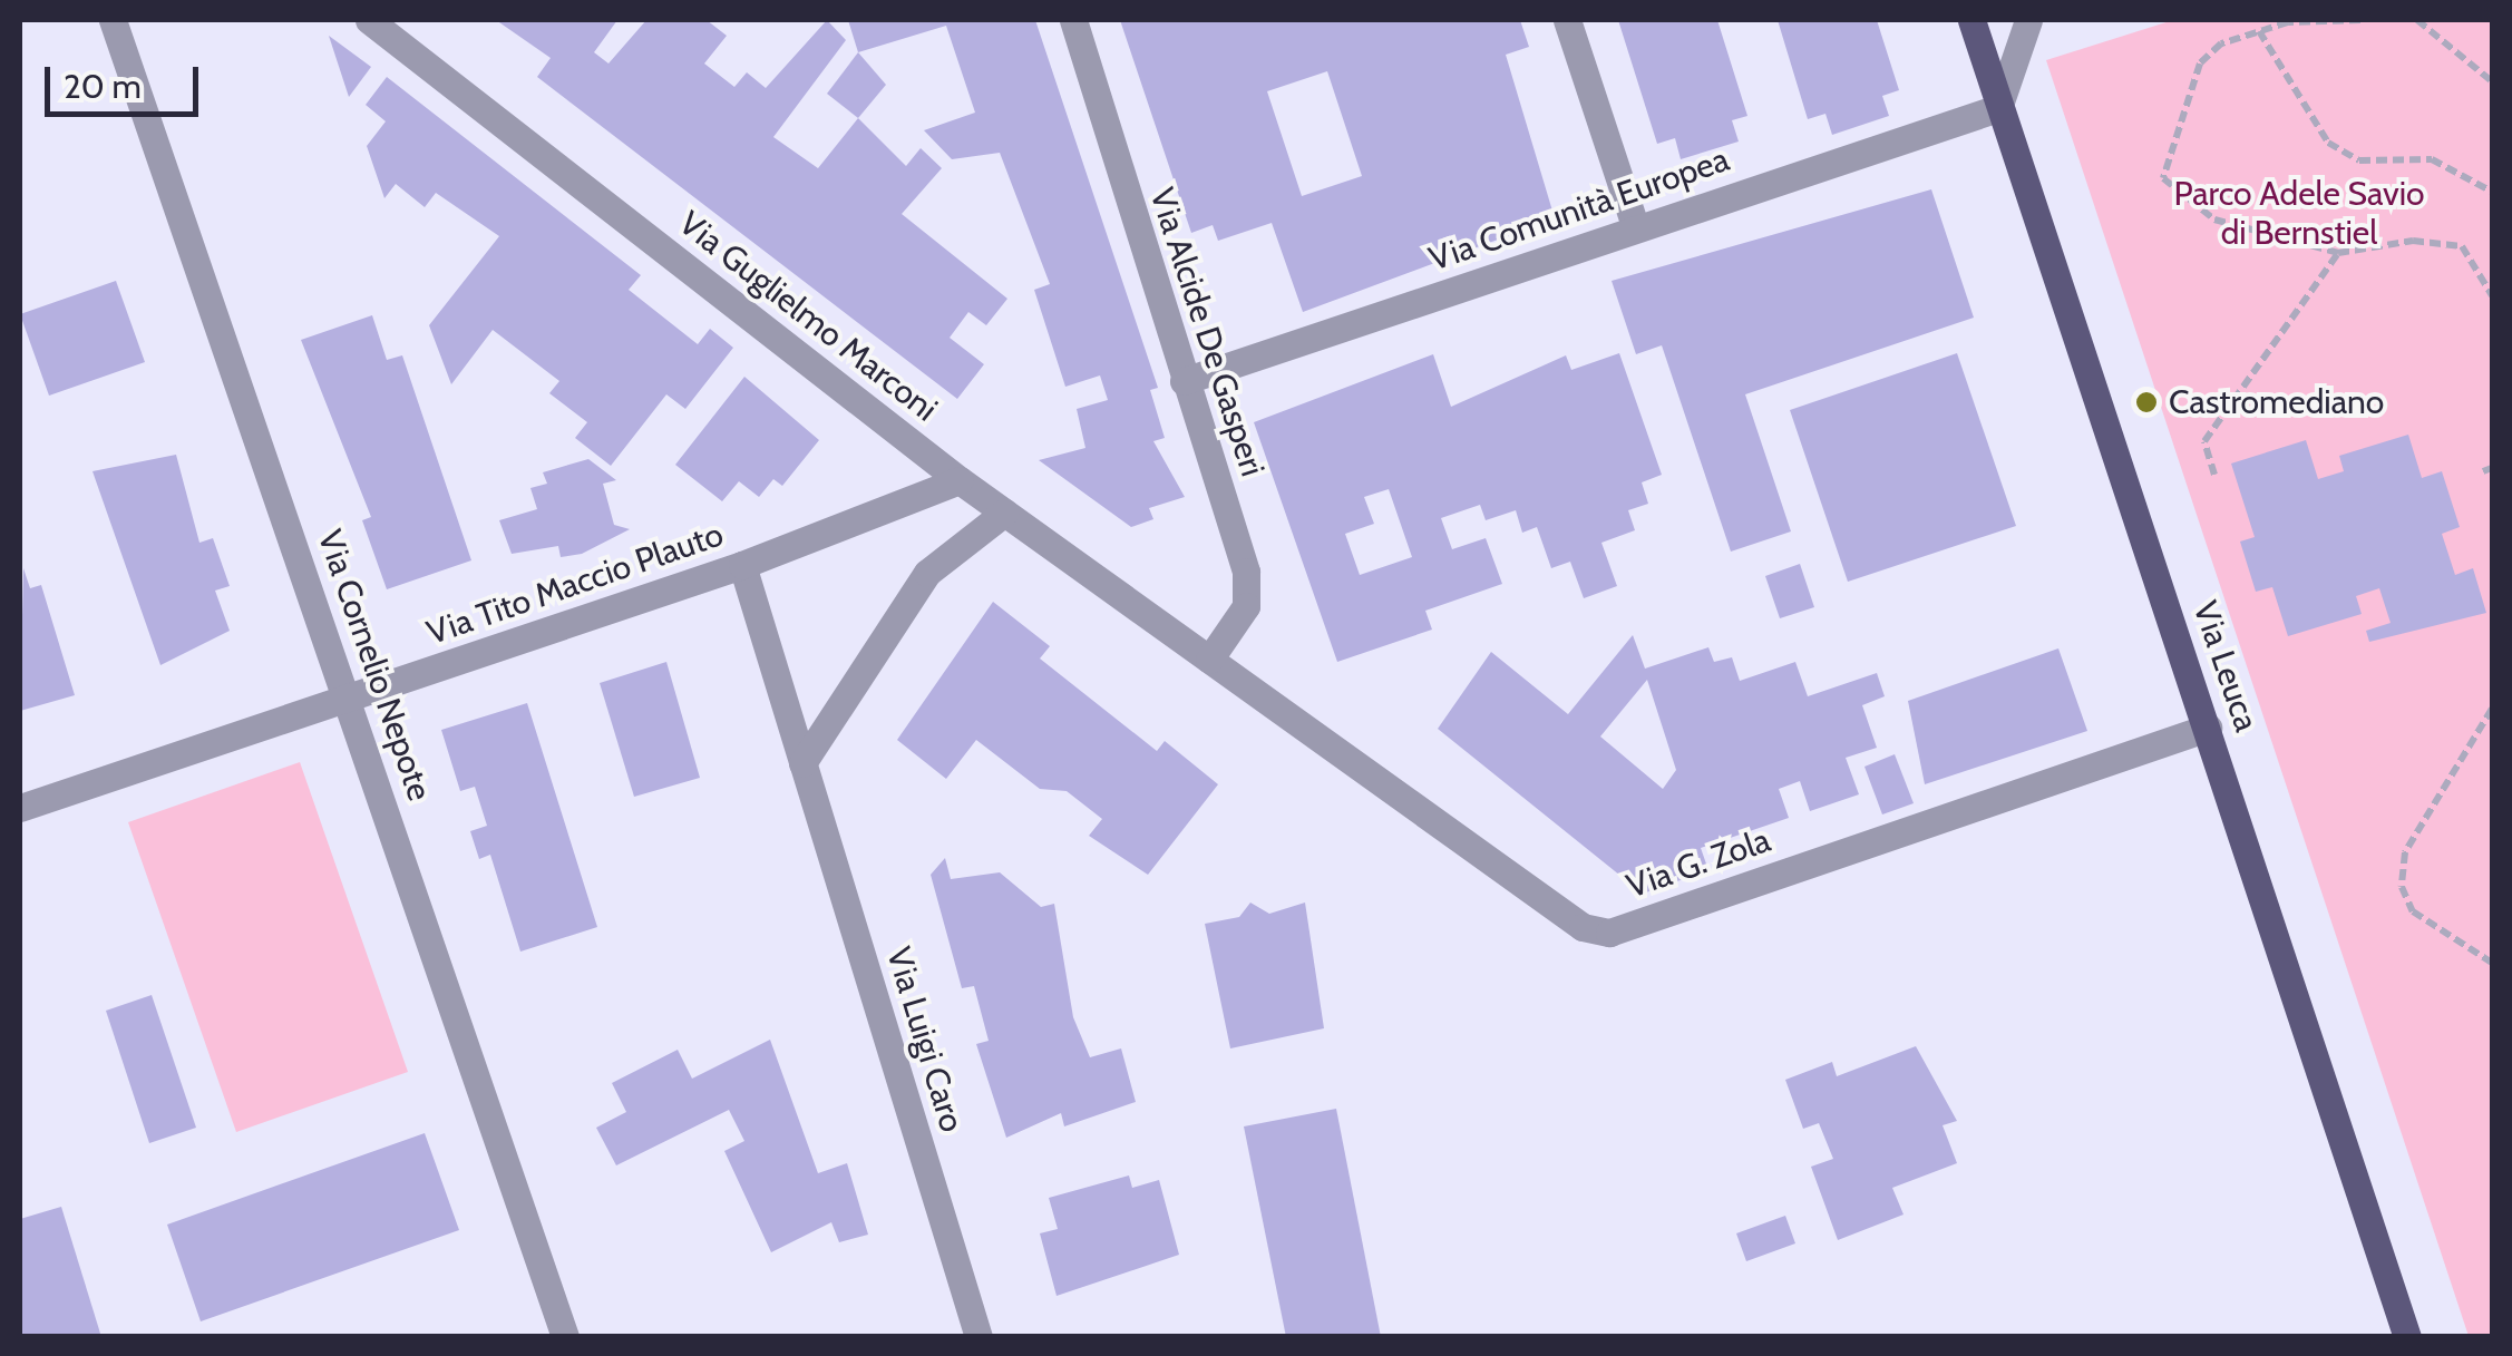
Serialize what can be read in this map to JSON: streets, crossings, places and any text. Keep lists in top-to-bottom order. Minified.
{"streets":{"main road":["Via Leuca"],"street":["Via Comunità Europea","Via Guglielmo Marconi","Via Alcide De Gasperi","Via Tito Maccio Plauto","Via Cornelio Nepote","Via G. Zola","Via Luigi Caro"]},"crossings":[["Via Comunità Europea","Via Alcide De Gasperi"],["Via Comunità Europea","Via Leuca"],["Via Guglielmo Marconi","Via Alcide De Gasperi"],["Via Guglielmo Marconi","Via Tito Maccio Plauto"],["Via Guglielmo Marconi","Via G. Zola"],["Via Alcide De Gasperi","Via G. Zola"],["Via Tito Maccio Plauto","Via Cornelio Nepote"],["Via Tito Maccio Plauto","Via Luigi Caro"],["Via Leuca","Via G. Zola"]],"parks":["Parco Adele Savio di Bernstiel"],"places":["Castromediano"],"scale_bar":"20 m"}
